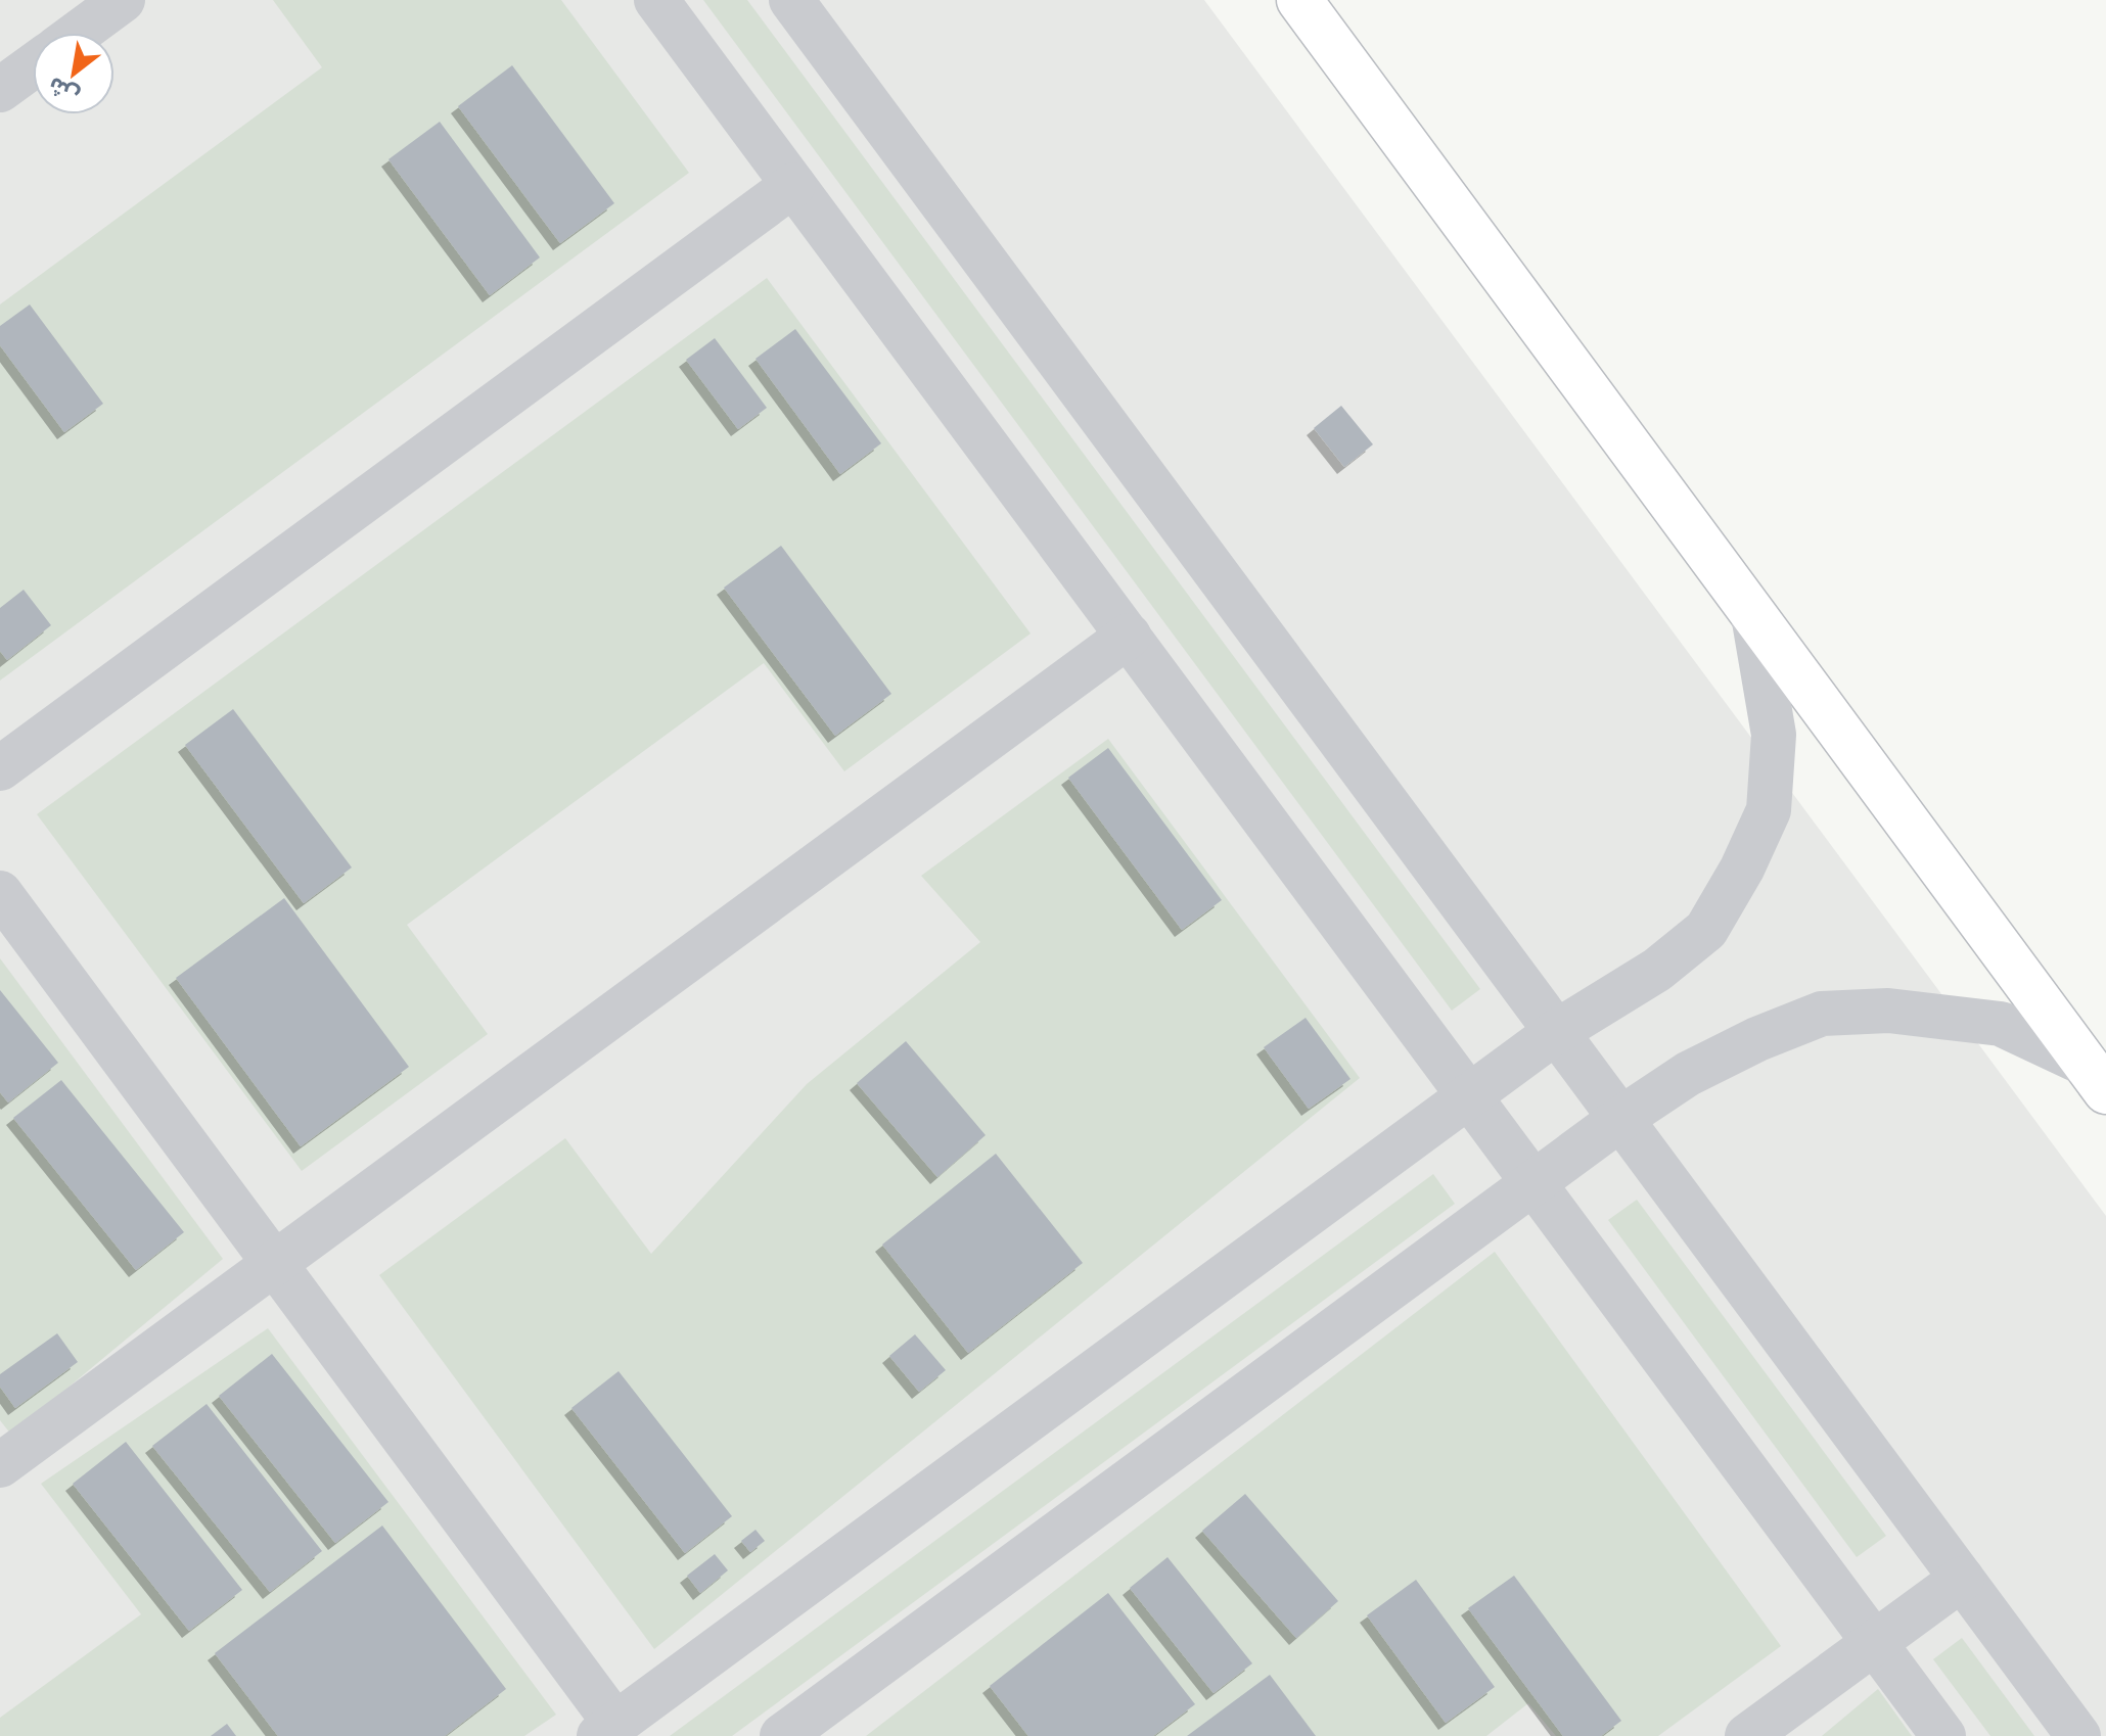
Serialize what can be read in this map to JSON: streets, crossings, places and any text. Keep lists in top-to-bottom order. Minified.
{"north":"bottom left"}
